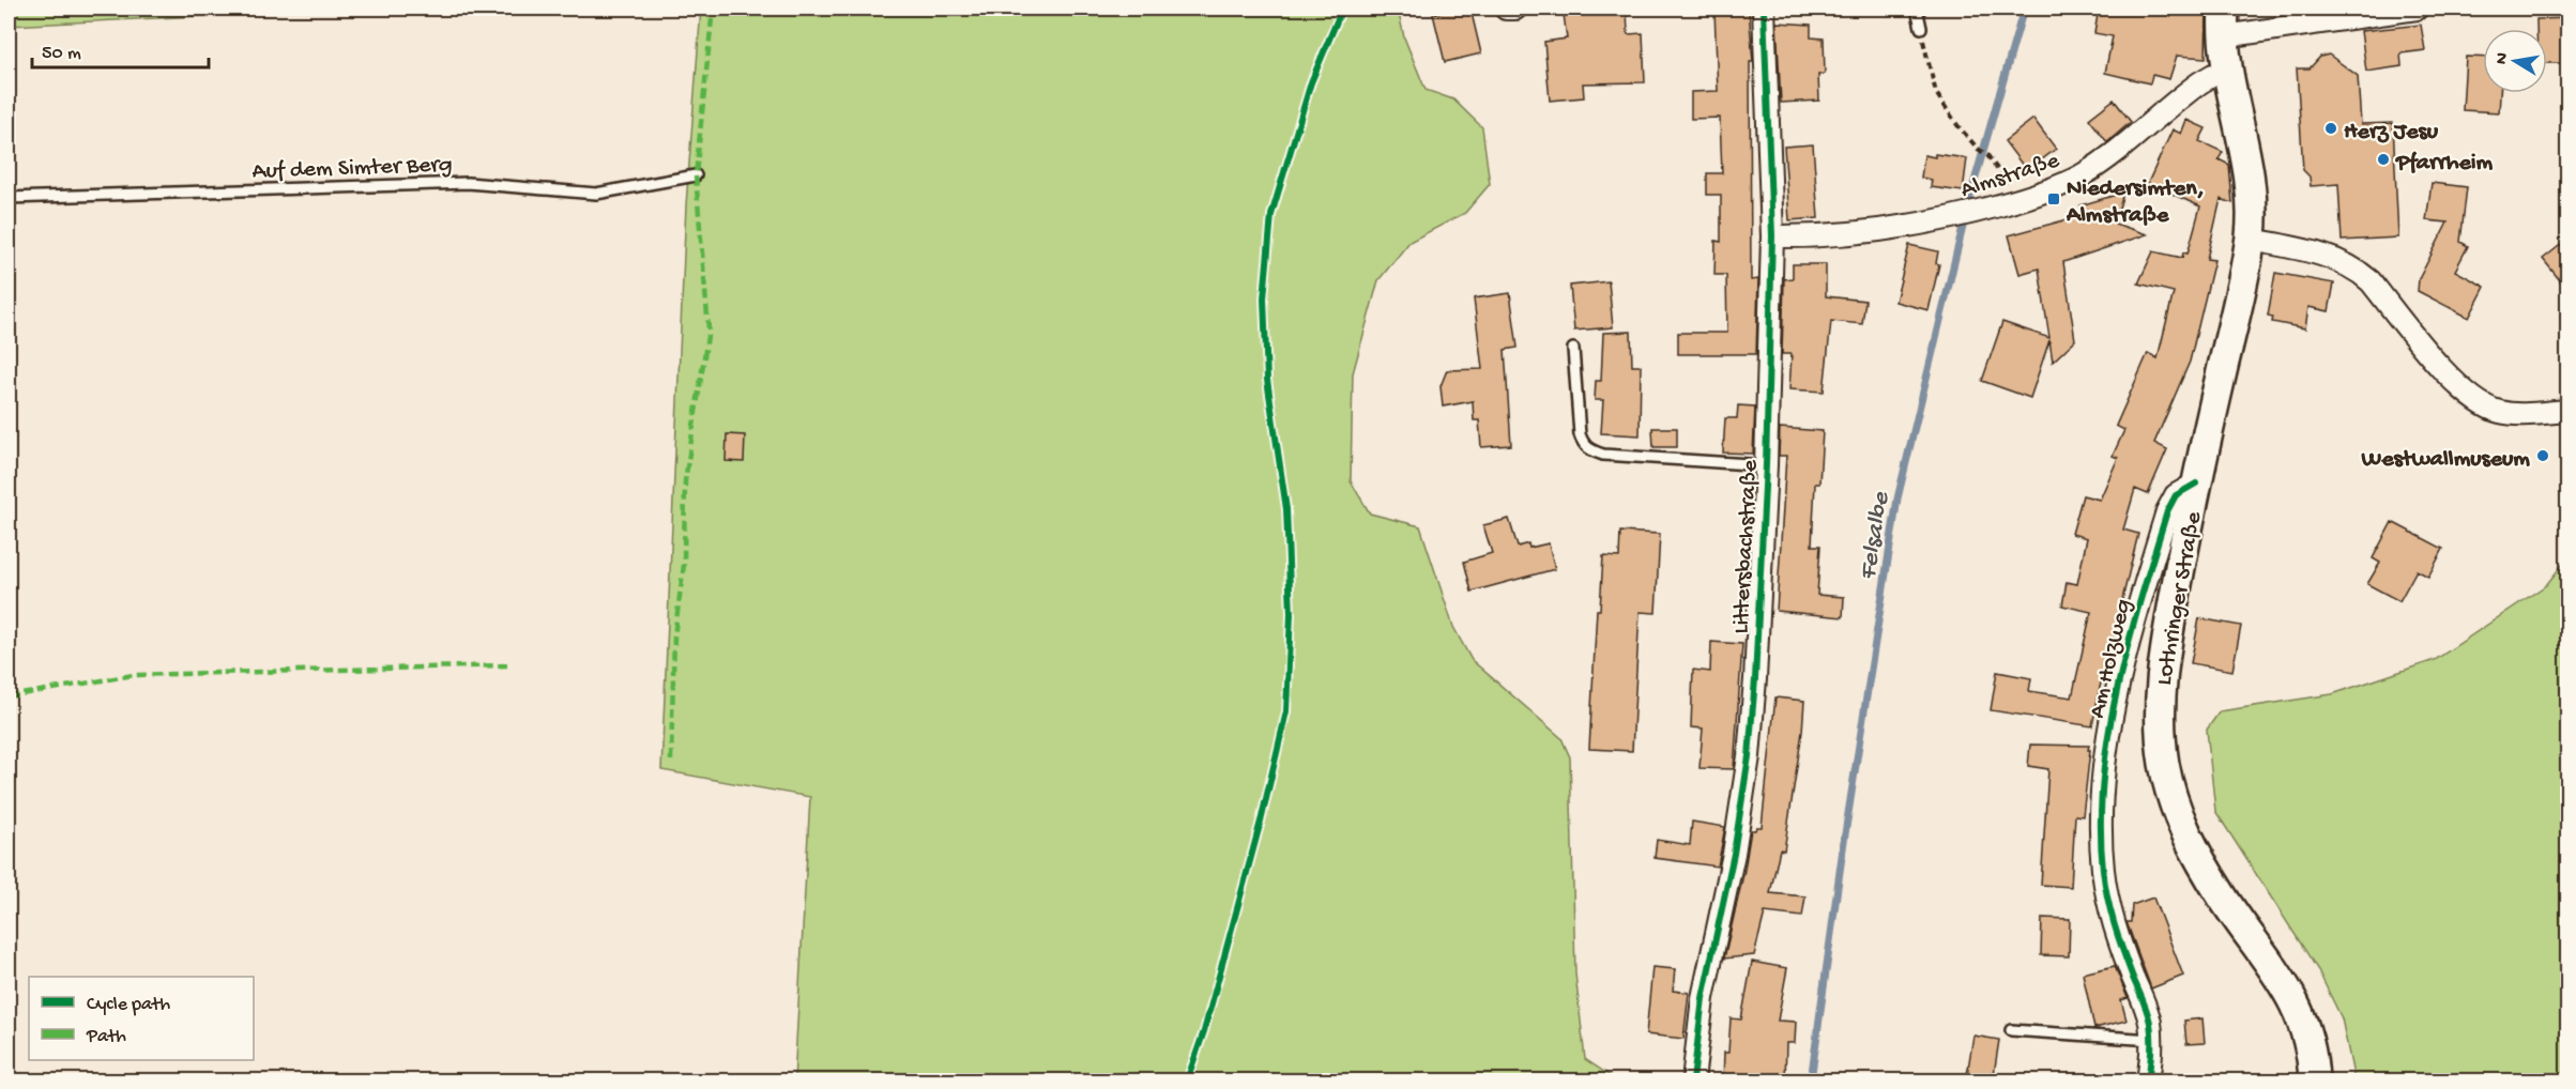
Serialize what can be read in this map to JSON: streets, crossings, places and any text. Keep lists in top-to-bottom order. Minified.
{"streets":{"main road":["Lothringer Straße"],"street":["Almstraße","Littersbachstraße","Am Holzweg"],"lane":["Auf dem Simter Berg"]},"crossings":[["Almstraße","Littersbachstraße"],["Almstraße","Lothringer Straße"],["Lothringer Straße","Am Holzweg"]],"water":["Felsalbe"],"places":{"other":["Herz Jesu","Pfarrheim","Westwallmuseum"],"transit":["Niedersimten, Almstraße"]},"legend":["Cycle path","Path"],"scale_bar":"50 m","north":"left"}
